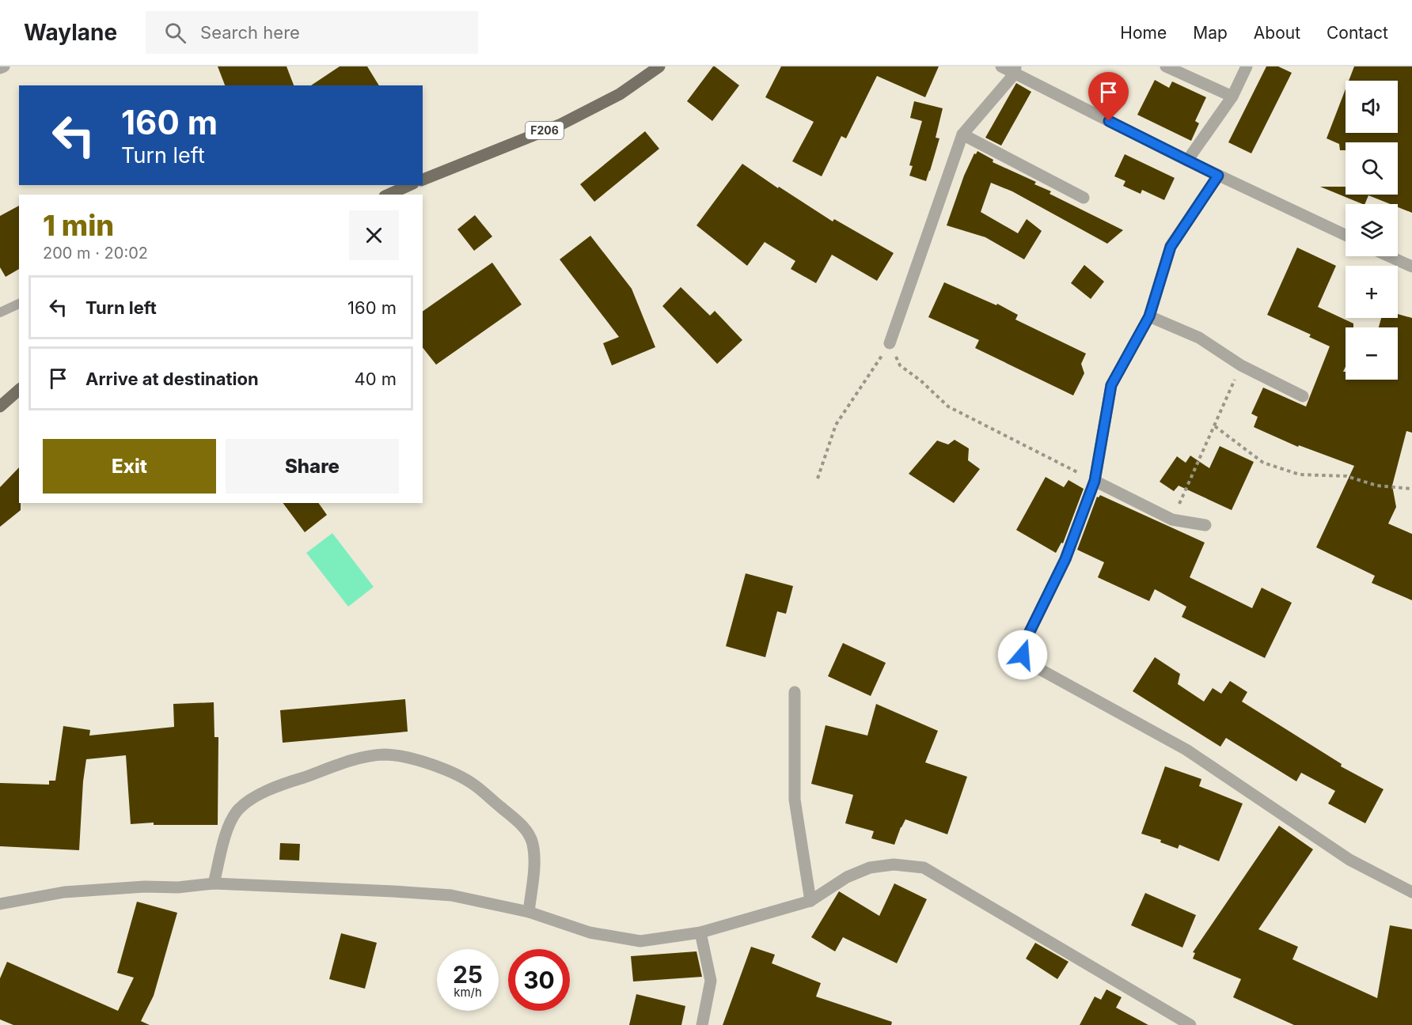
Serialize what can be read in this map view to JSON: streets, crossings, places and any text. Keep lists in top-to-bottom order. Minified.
{"streets":{"main road":["F206"]},"page":{"header":"Waylane","search":"Search here","nav":["Home","Map","About","Contact"],"map_buttons":["+","−"],"turn":["160 m","Turn left"],"heading":["1 min","200 m · 20:02"],"list":[{"name":"Turn left","value":"160 m"},{"name":"Arrive at destination","value":"40 m"}],"buttons":["Exit","Share"],"speed":"25 km/h","limit":"30"}}
